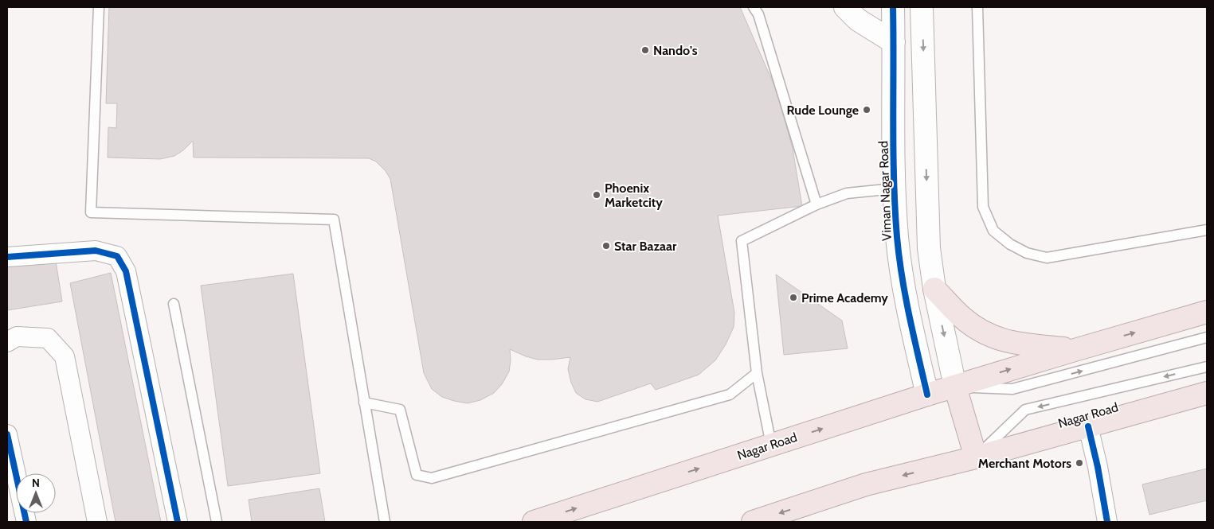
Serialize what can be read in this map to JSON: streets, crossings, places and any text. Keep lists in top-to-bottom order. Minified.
{"streets":{"highway":["Nagar Road"],"street":["Viman Nagar Road"]},"crossings":[["Viman Nagar Road","Nagar Road"]],"places":["Nando's","Rude Lounge","Phoenix Marketcity","Star Bazaar","Prime Academy","Merchant Motors"],"north":"top"}
